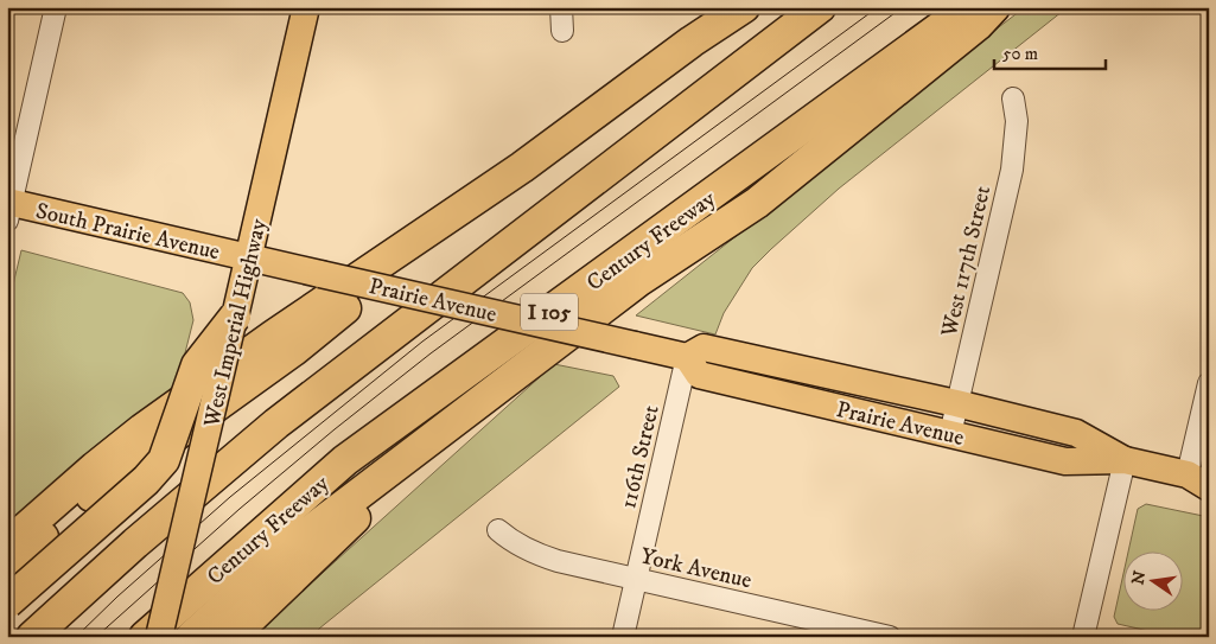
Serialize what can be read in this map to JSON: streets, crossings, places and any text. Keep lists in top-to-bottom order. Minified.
{"streets":{"highway":["Century Freeway","I 105"],"main road":["South Prairie Avenue","Prairie Avenue","West Imperial Highway"],"street":["West 117th Street","116th Street","York Avenue"]},"crossings":[["South Prairie Avenue","Prairie Avenue"],["South Prairie Avenue","West Imperial Highway"],["West 117th Street","Prairie Avenue"],["Prairie Avenue","West Imperial Highway"],["Prairie Avenue","116th Street"],["116th Street","York Avenue"]],"scale_bar":"50 m","north":"left"}
